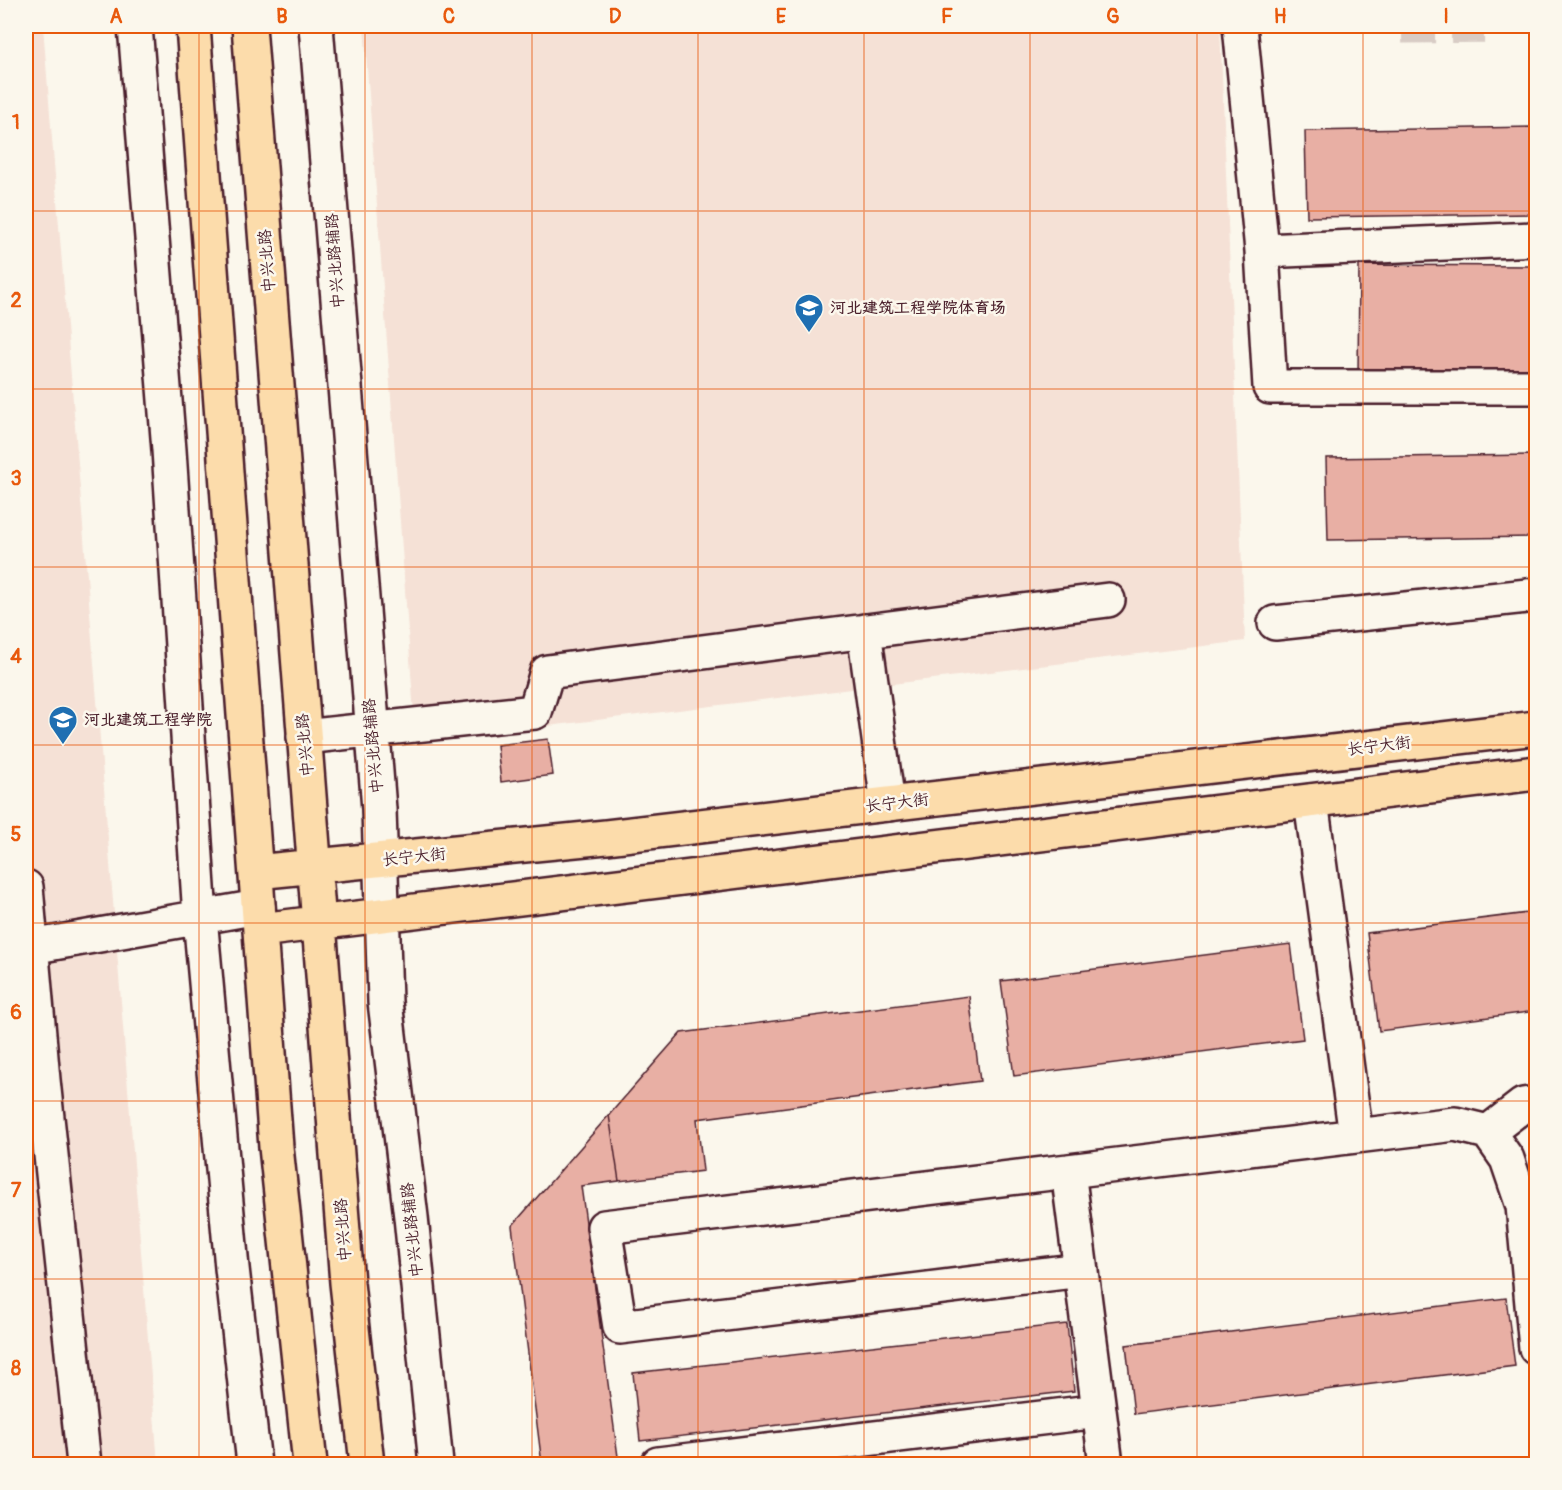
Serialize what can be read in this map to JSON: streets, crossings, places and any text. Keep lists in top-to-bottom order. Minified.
{"streets":{"main road":["中兴北路","长宁大街"],"street":["中兴北路辅路"]},"crossings":[["中兴北路","长宁大街"],["中兴北路辅路","长宁大街"]],"places":{"school or university":["河北建筑工程学院体育场","河北建筑工程学院"]},"grid":{"columns":["A","B","C","D","E","F","G","H","I"],"rows":["1","2","3","4","5","6","7","8"]}}
